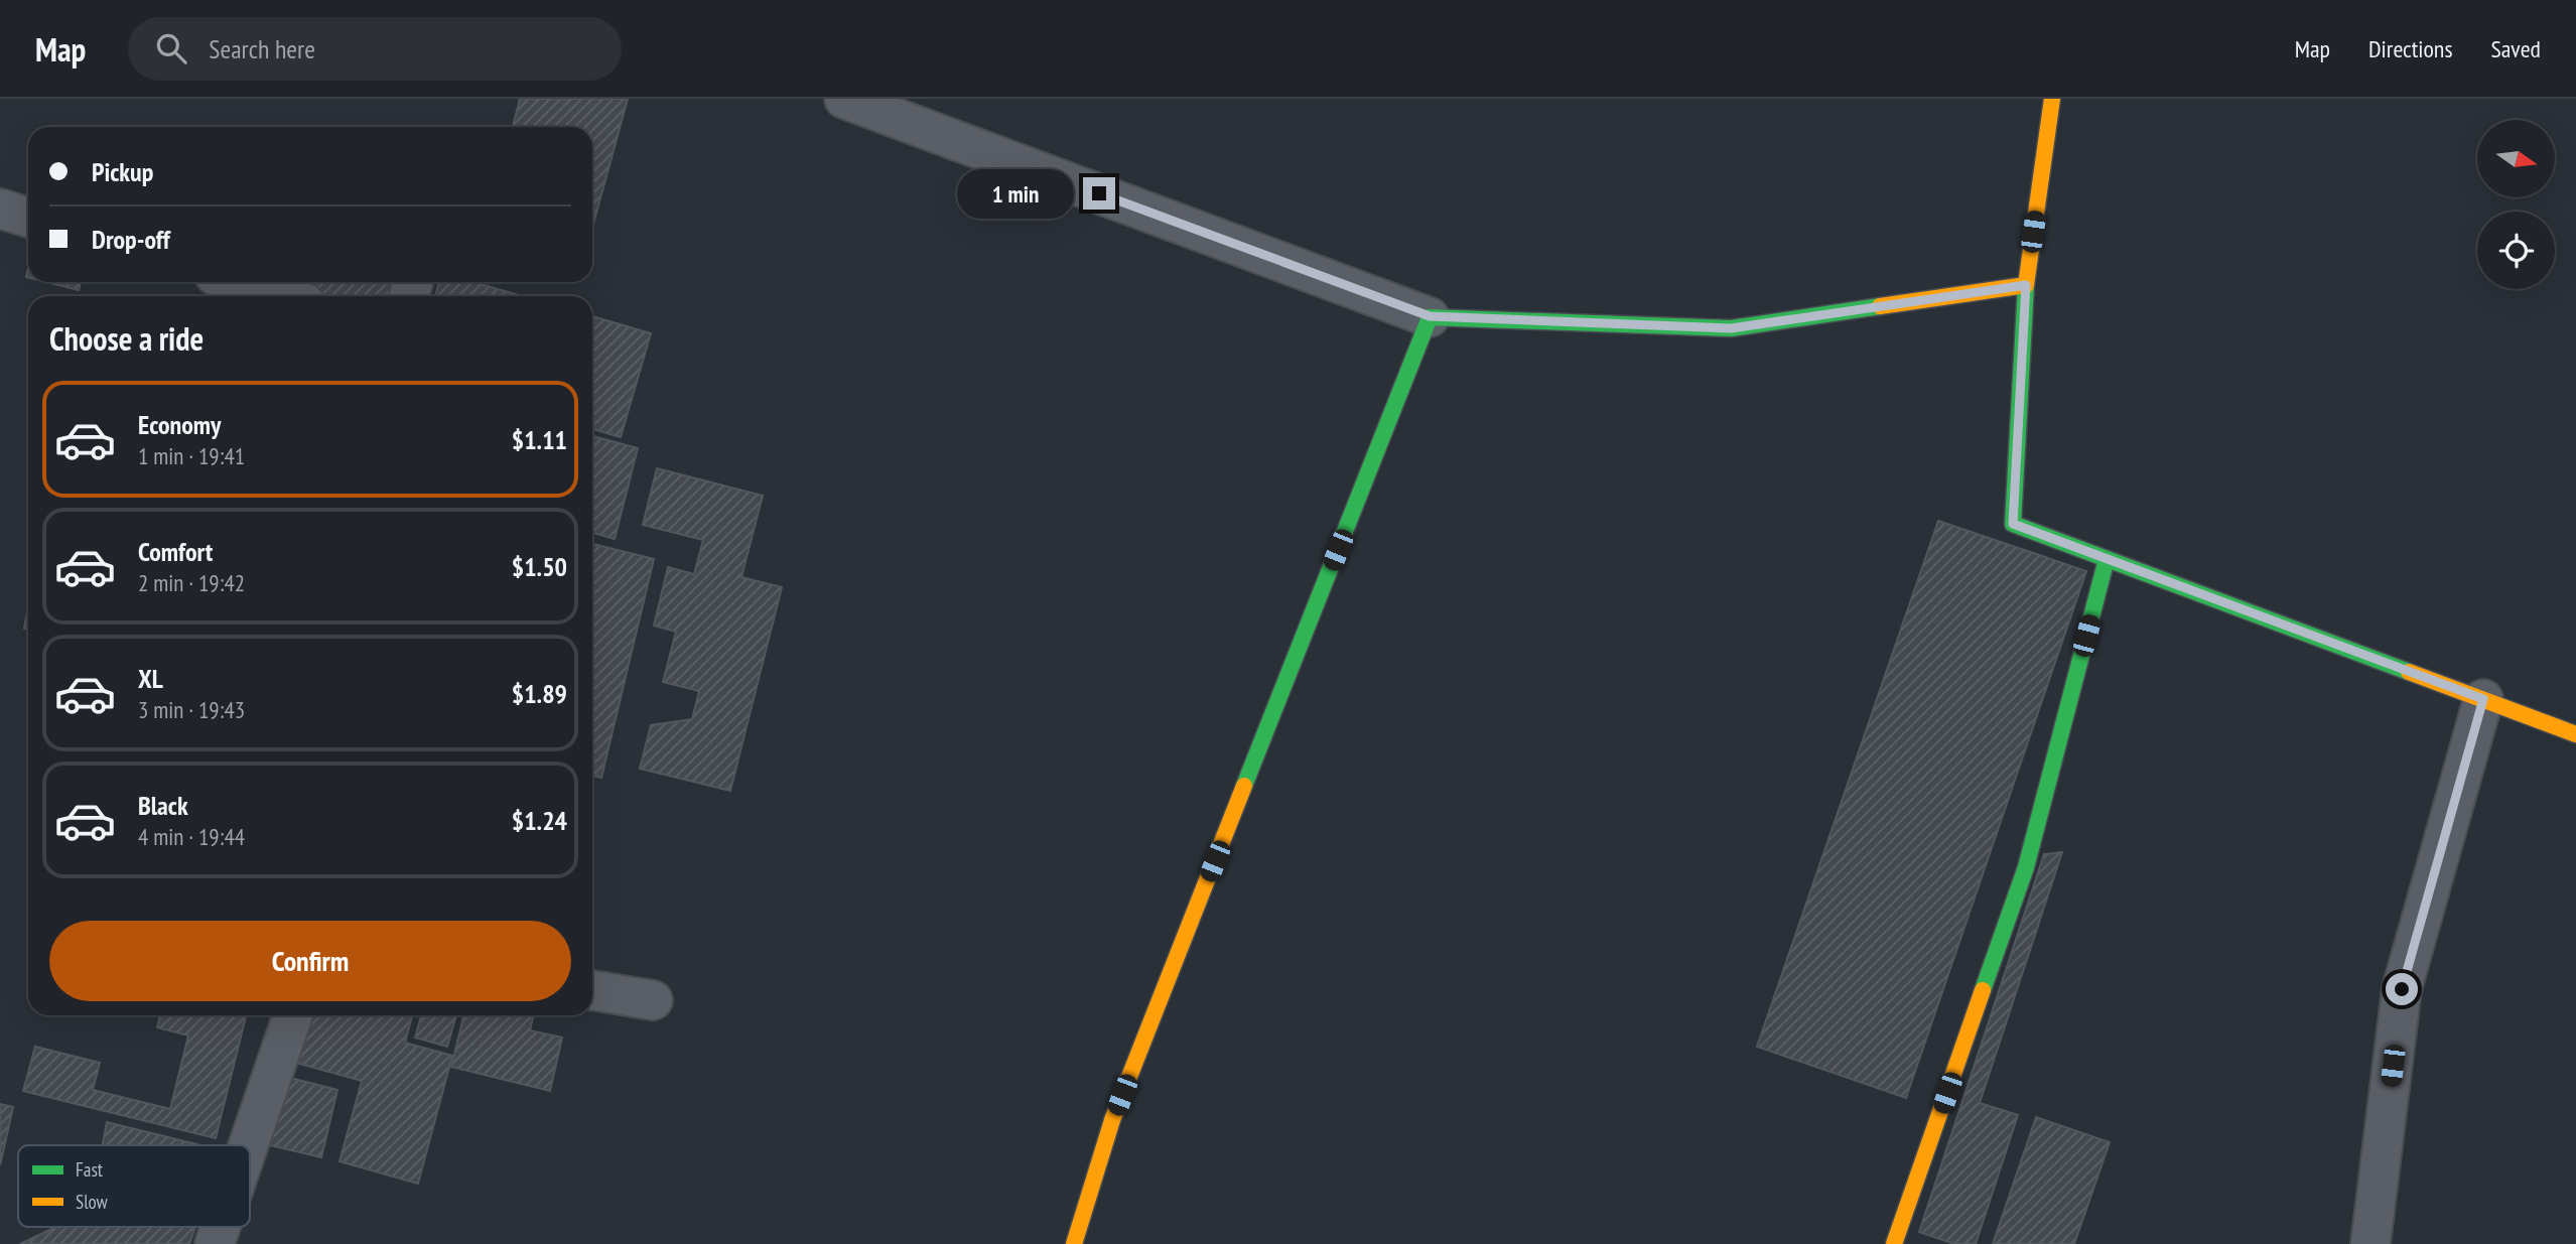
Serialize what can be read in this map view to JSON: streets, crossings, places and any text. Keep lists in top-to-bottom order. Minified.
{"legend":["Fast","Slow"],"north":"right","page":{"header":"Map","search":"Search here","nav":["Map","Directions","Saved"],"banner":["Pickup","Drop-off"],"bubble":"1 min","heading":"Choose a ride","list":[{"name":"Economy","note":"1 min · 19:41","value":"$1.11"},{"name":"Comfort","note":"2 min · 19:42","value":"$1.50"},{"name":"XL","note":"3 min · 19:43","value":"$1.89"},{"name":"Black","note":"4 min · 19:44","value":"$1.24"}],"buttons":"Confirm"}}
